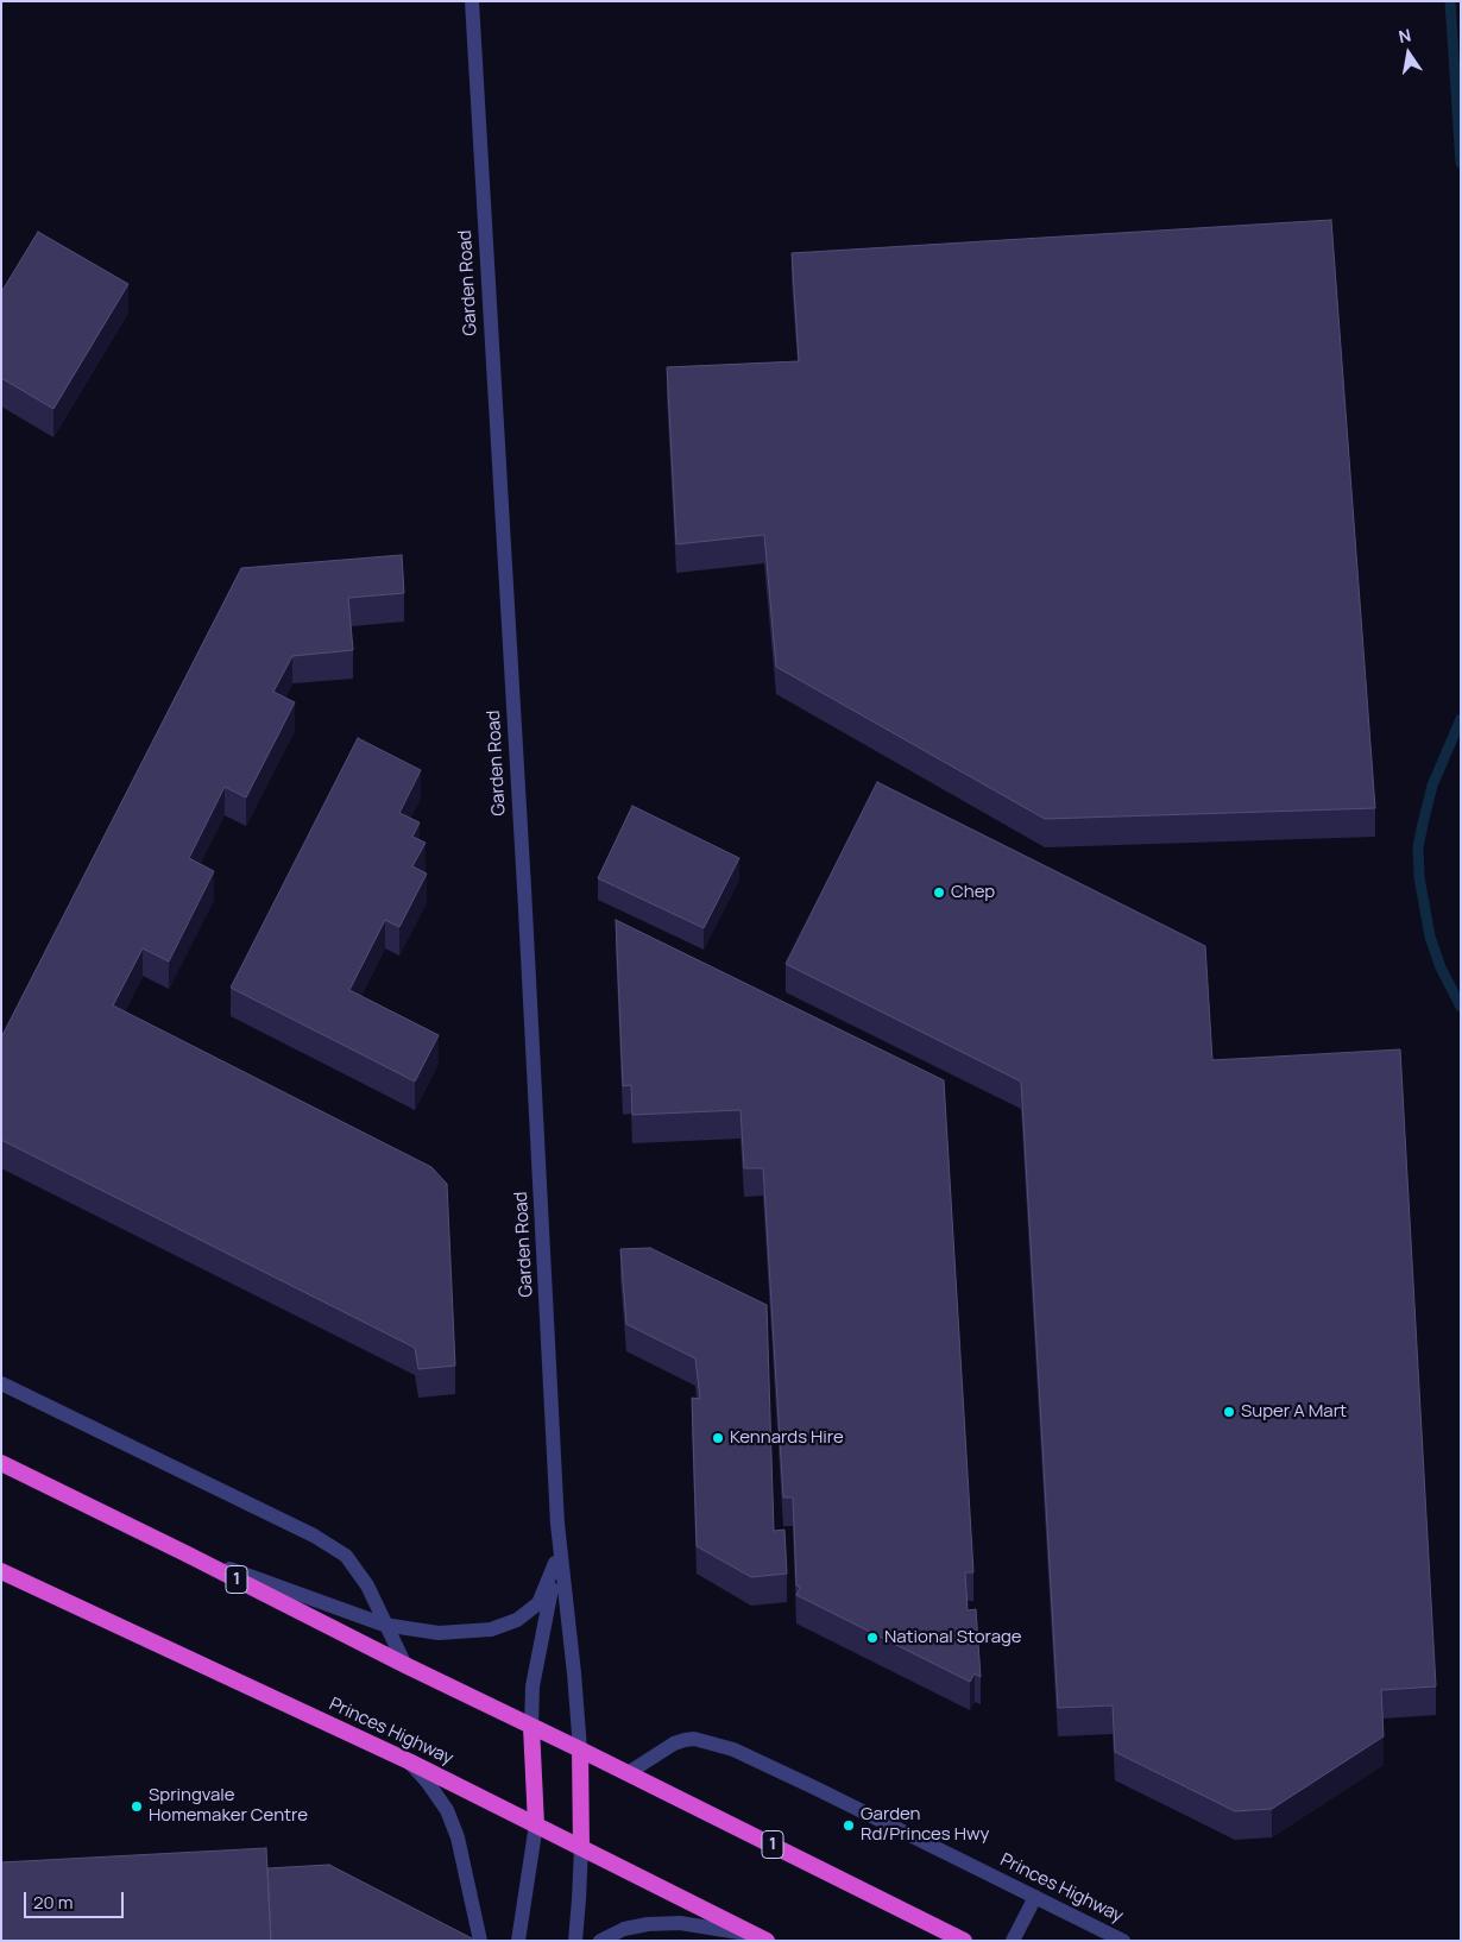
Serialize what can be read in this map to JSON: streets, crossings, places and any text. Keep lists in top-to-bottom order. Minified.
{"streets":{"highway":["1","Princes Highway"],"street":["Garden Road"]},"crossings":[["Garden Road","1"],["1","Princes Highway"]],"places":["Chep","Super A Mart","Kennards Hire","National Storage","Springvale Homemaker Centre","Garden Rd/Princes Hwy"],"scale_bar":"20 m","north":"top"}
